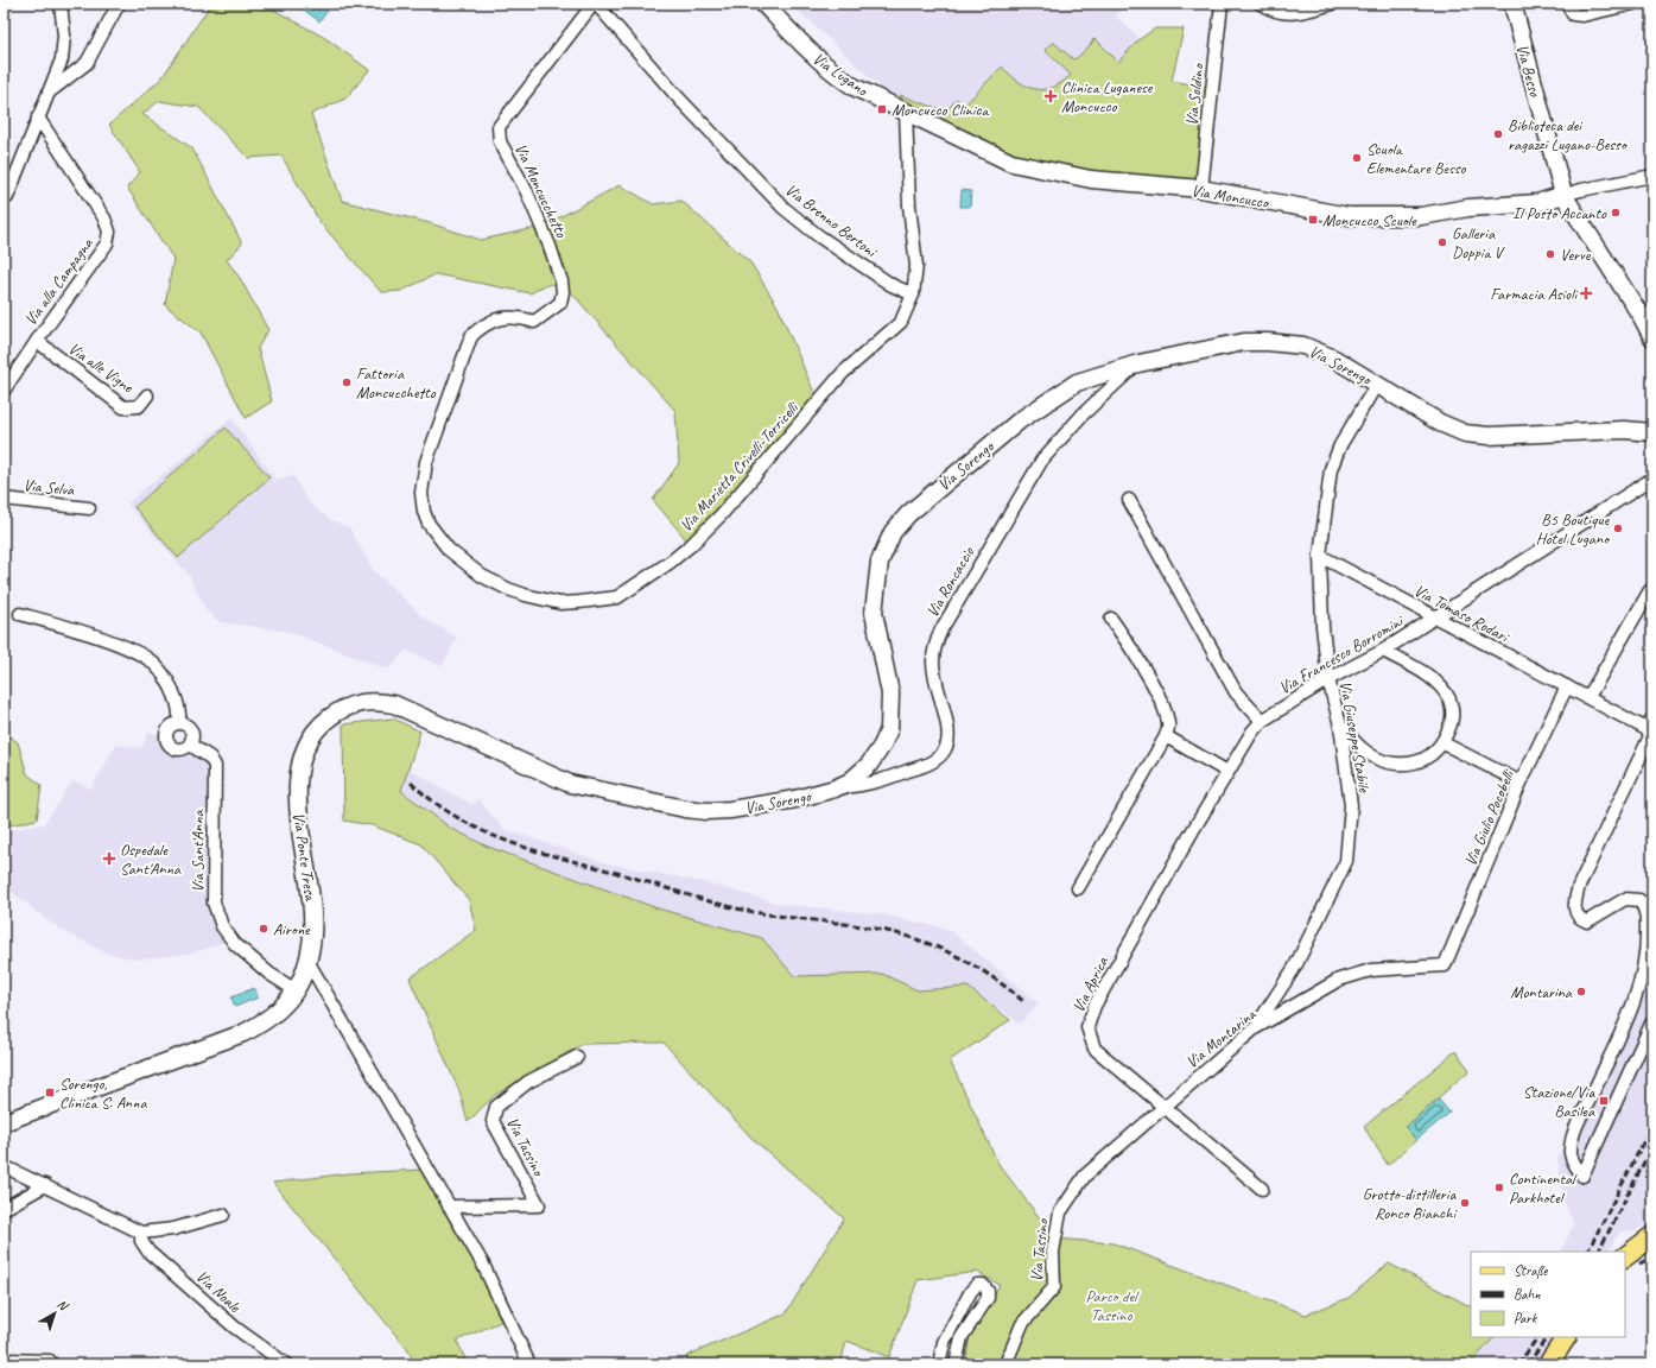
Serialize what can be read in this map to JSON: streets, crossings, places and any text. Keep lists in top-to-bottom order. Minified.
{"streets":{"main road":["Via Besso","Via Lugano","Via Moncucco","Via Sorengo","Via Ponte Tresa"],"street":["Via Soldino","Via Moncucchetto","Via Brenno Bertoni","Via alla Campagna","Via alle Vigne","Via Marietta Crivelli-Torricelli","Via Selva","Via Roncaccio","Via Tomaso Rodari","Via Francesco Borromini","Via Giuseppe Stabile","Via Giulio Pocobelli","Via Sant'Anna","Via Aprica","Via Montarina","Via Tassino","Via Noale"]},"crossings":[["Via Besso","Via Moncucco"],["Via Lugano","Via Moncucco"],["Via Soldino","Via Moncucco"],["Via Moncucchetto","Via Brenno Bertoni"],["Via Moncucchetto","Via Marietta Crivelli-Torricelli"],["Via Brenno Bertoni","Via Marietta Crivelli-Torricelli"],["Via alla Campagna","Via alle Vigne"],["Via Sorengo","Via Roncaccio"],["Via Sorengo","Via Giuseppe Stabile"],["Via Sorengo","Via Ponte Tresa"],["Via Tomaso Rodari","Via Francesco Borromini"],["Via Tomaso Rodari","Via Giuseppe Stabile"],["Via Tomaso Rodari","Via Giulio Pocobelli"],["Via Francesco Borromini","Via Giuseppe Stabile"],["Via Francesco Borromini","Via Aprica"],["Via Giuseppe Stabile","Via Montarina"],["Via Giulio Pocobelli","Via Montarina"],["Via Sant'Anna","Via Ponte Tresa"],["Via Aprica","Via Montarina"],["Via Montarina","Via Tassino"]],"parks":["Parco del Tassino"],"places":{"health":["Clinica Luganese Moncucco","Farmacia Asioli","Ospedale Sant'Anna"],"transit":["Moncucco Clinica","Moncucco Scuole","Sorengo, Clinica S. Anna","Stazione/Via Basilea"],"other":["Biblioteca dei ragazzi Lugano-Besso","Scuola Elementare Besso","Il Posto Accanto","Galleria Doppia V","Verve","Fattoria Moncucchetto","B5 Boutique Hotel Lugano","Airone","Montarina","Continental Parkhotel","Grotto-distilleria Ronco Bianchi"]},"legend":["Straße","Bahn","Park"],"north":"top right"}
